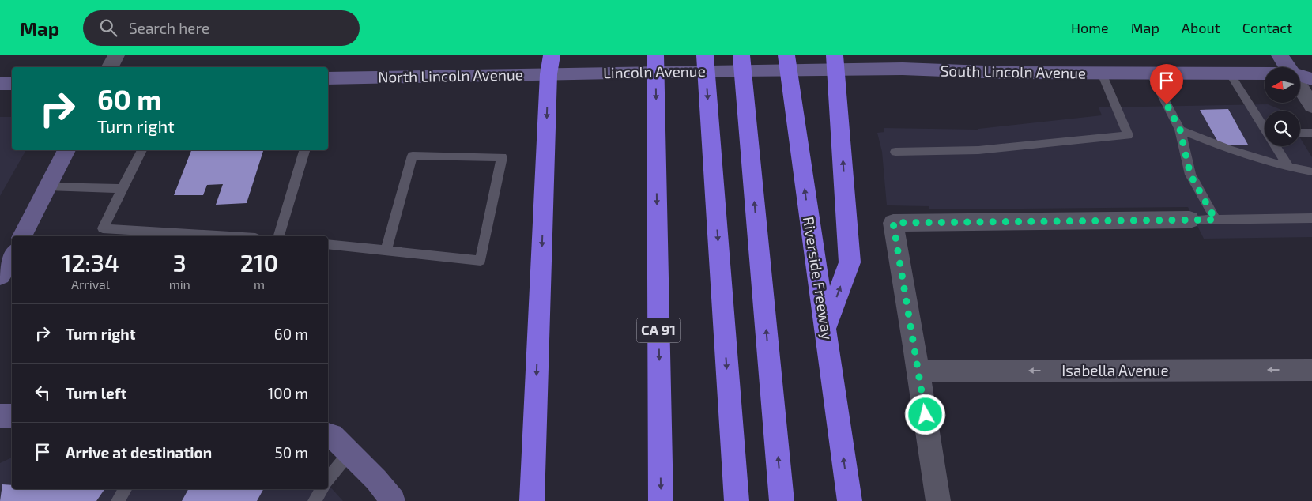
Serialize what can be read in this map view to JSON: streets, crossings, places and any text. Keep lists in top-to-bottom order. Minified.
{"streets":{"highway":["Riverside Freeway","CA 91"],"main road":["Lincoln Avenue","South Lincoln Avenue","North Lincoln Avenue"],"street":["Isabella Avenue"]},"crossings":[["Lincoln Avenue","South Lincoln Avenue"],["Lincoln Avenue","North Lincoln Avenue"]],"one_way":["Isabella Avenue"],"north":"left","page":{"header":"Map","search":"Search here","nav":["Home","Map","About","Contact"],"turn":["60 m","Turn right"],"eta":["12:34","Arrival","3","min","210","m"],"list":[{"name":"Turn right","value":"60 m"},{"name":"Turn left","value":"100 m"},{"name":"Arrive at destination","value":"50 m"}]}}
